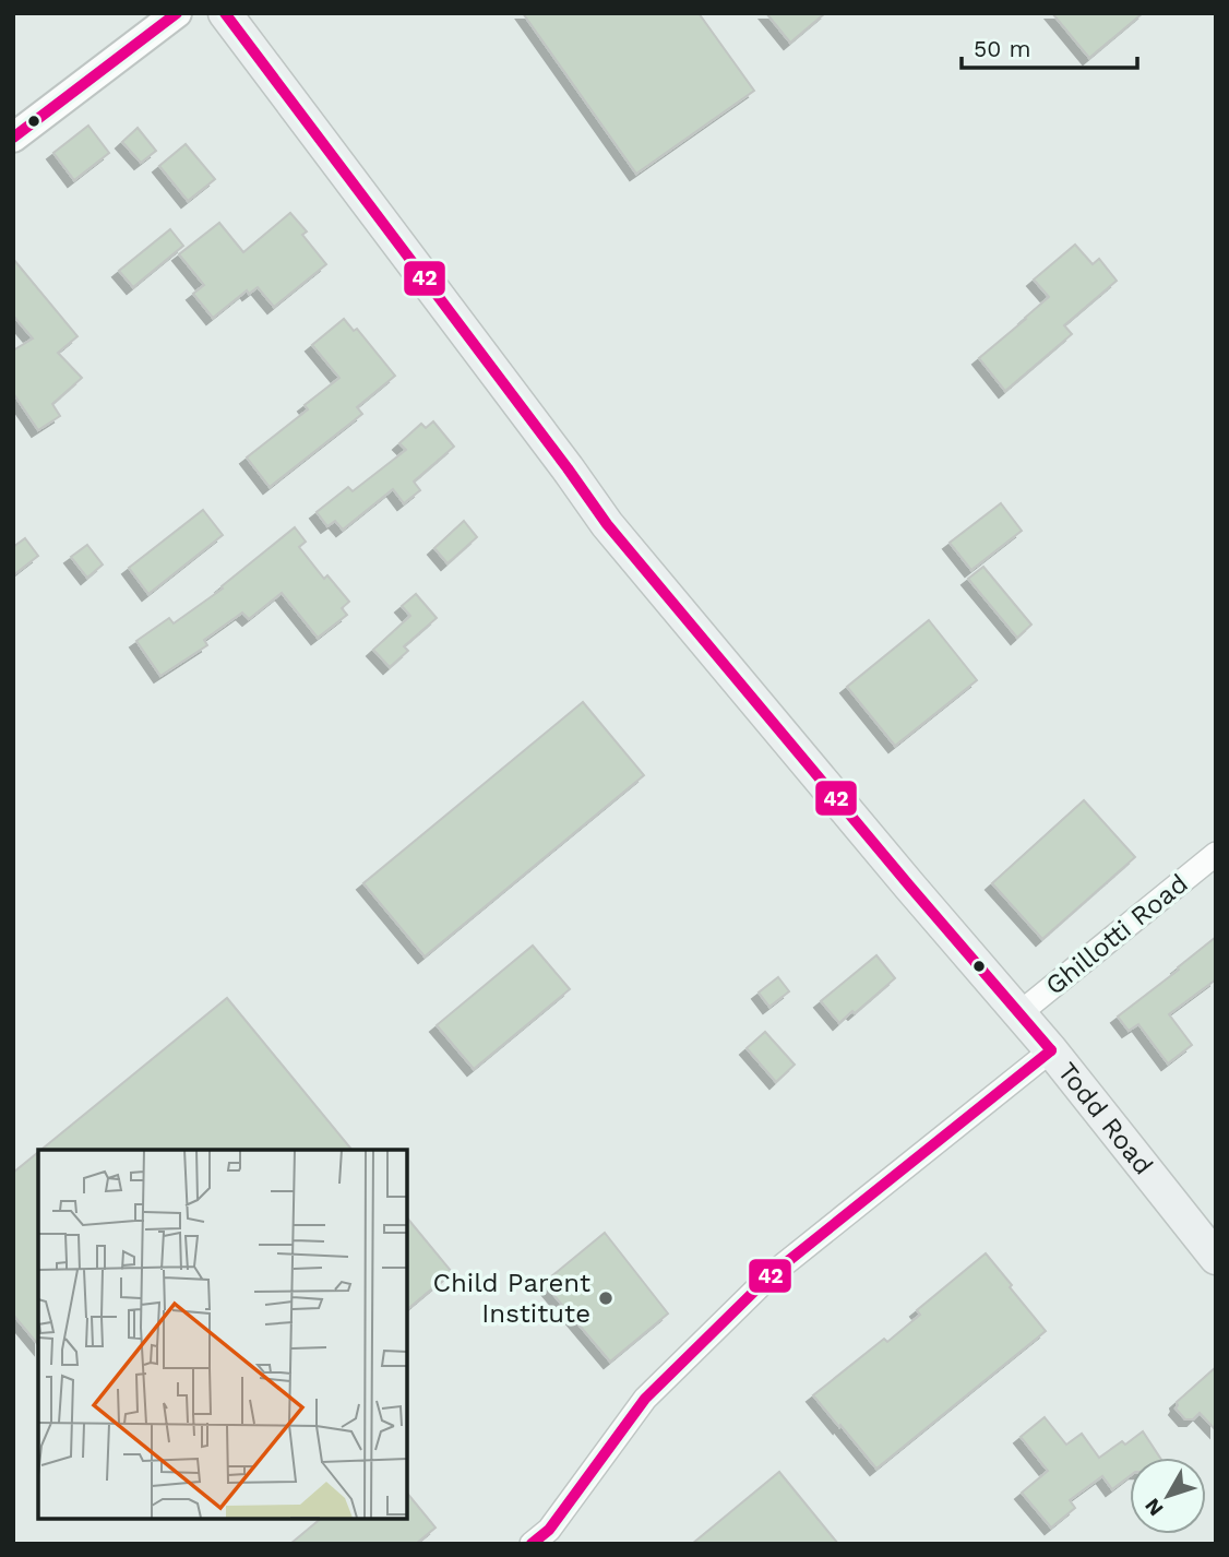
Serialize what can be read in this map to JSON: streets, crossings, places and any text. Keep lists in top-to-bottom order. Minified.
{"streets":{"main road":["Todd Road"],"street":["Ghillotti Road"]},"crossings":[["Ghillotti Road","Todd Road"]],"places":["Child Parent Institute"],"lines":["transit line 42"],"scale_bar":"50 m","north":"bottom left"}
